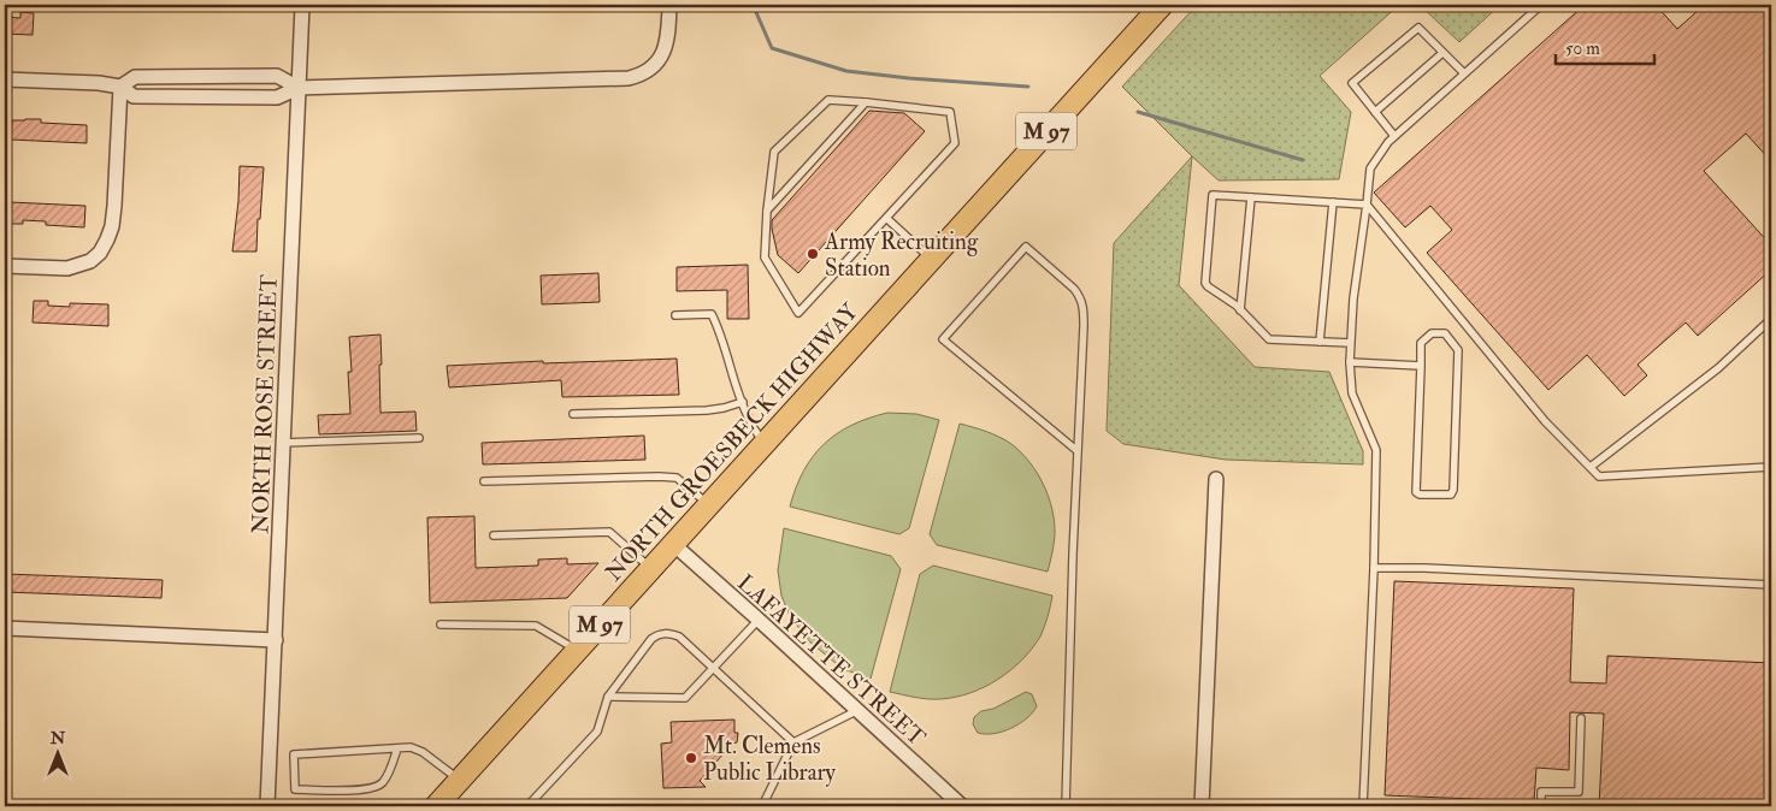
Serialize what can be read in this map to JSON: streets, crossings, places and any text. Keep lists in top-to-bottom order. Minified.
{"streets":{"main road":["M 97","NORTH GROESBECK HIGHWAY"],"street":["NORTH ROSE STREET","LAFAYETTE STREET"]},"crossings":[["NORTH GROESBECK HIGHWAY","LAFAYETTE STREET"]],"places":["Army Recruiting Station","Mt. Clemens Public Library"],"scale_bar":"50 m","north":"top"}
